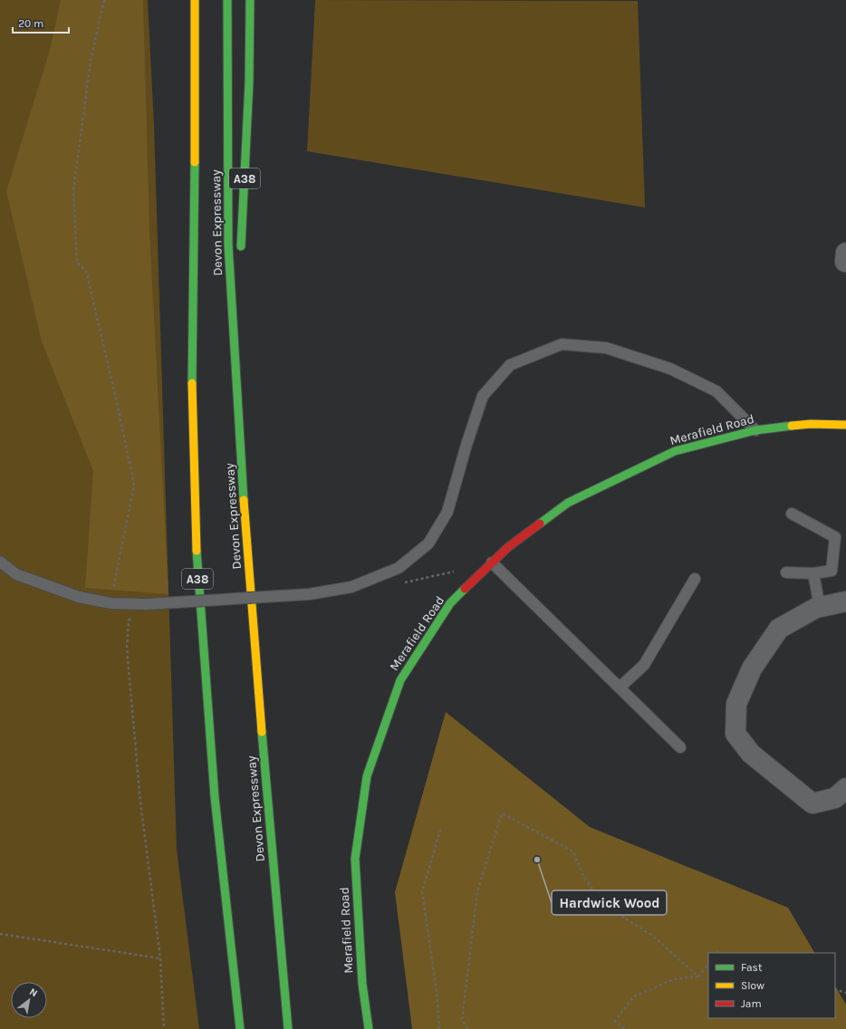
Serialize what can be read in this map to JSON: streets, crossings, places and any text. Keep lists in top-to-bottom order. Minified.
{"streets":{"main road":["A38","Devon Expressway","Merafield Road"]},"crossings":[["A38","Devon Expressway"]],"places":["Hardwick Wood"],"legend":["Fast","Slow","Jam"],"scale_bar":"20 m","north":"top right"}
